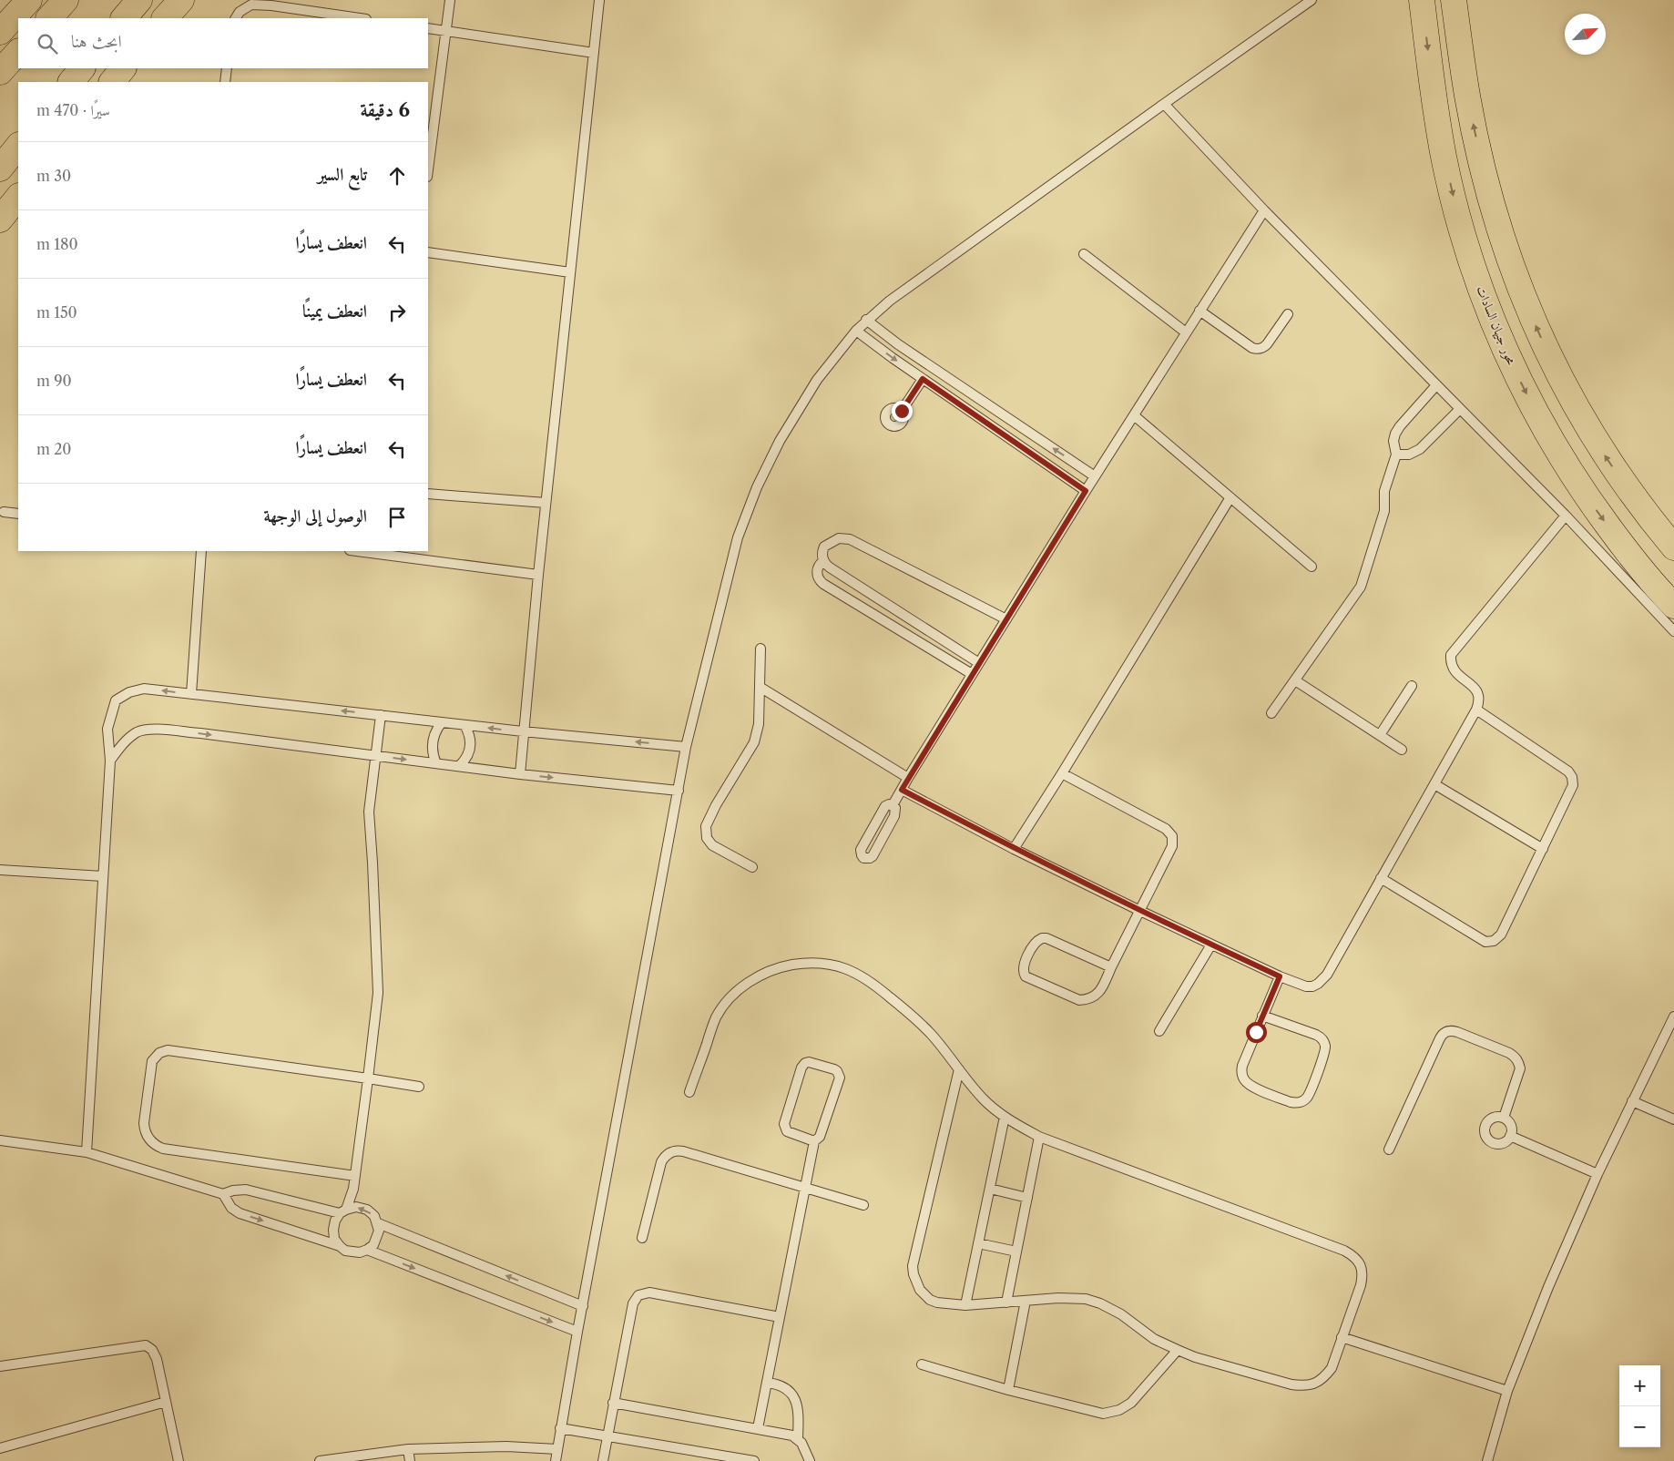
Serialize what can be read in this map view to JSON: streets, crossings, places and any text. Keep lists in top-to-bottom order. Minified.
{"streets":{"main road":["محور جيهان السادات"]},"north":"top right","page":{"search":"ابحث هنا","heading":["6 دقيقة","سيرًا · 470 m"],"list":[["تابع السير","30 m"],["انعطف يسارًا","180 m"],["انعطف يمينًا","150 m"],["انعطف يسارًا","90 m"],["انعطف يسارًا","20 m"],"الوصول إلى الوجهة"],"map_buttons":["+","−"]}}
